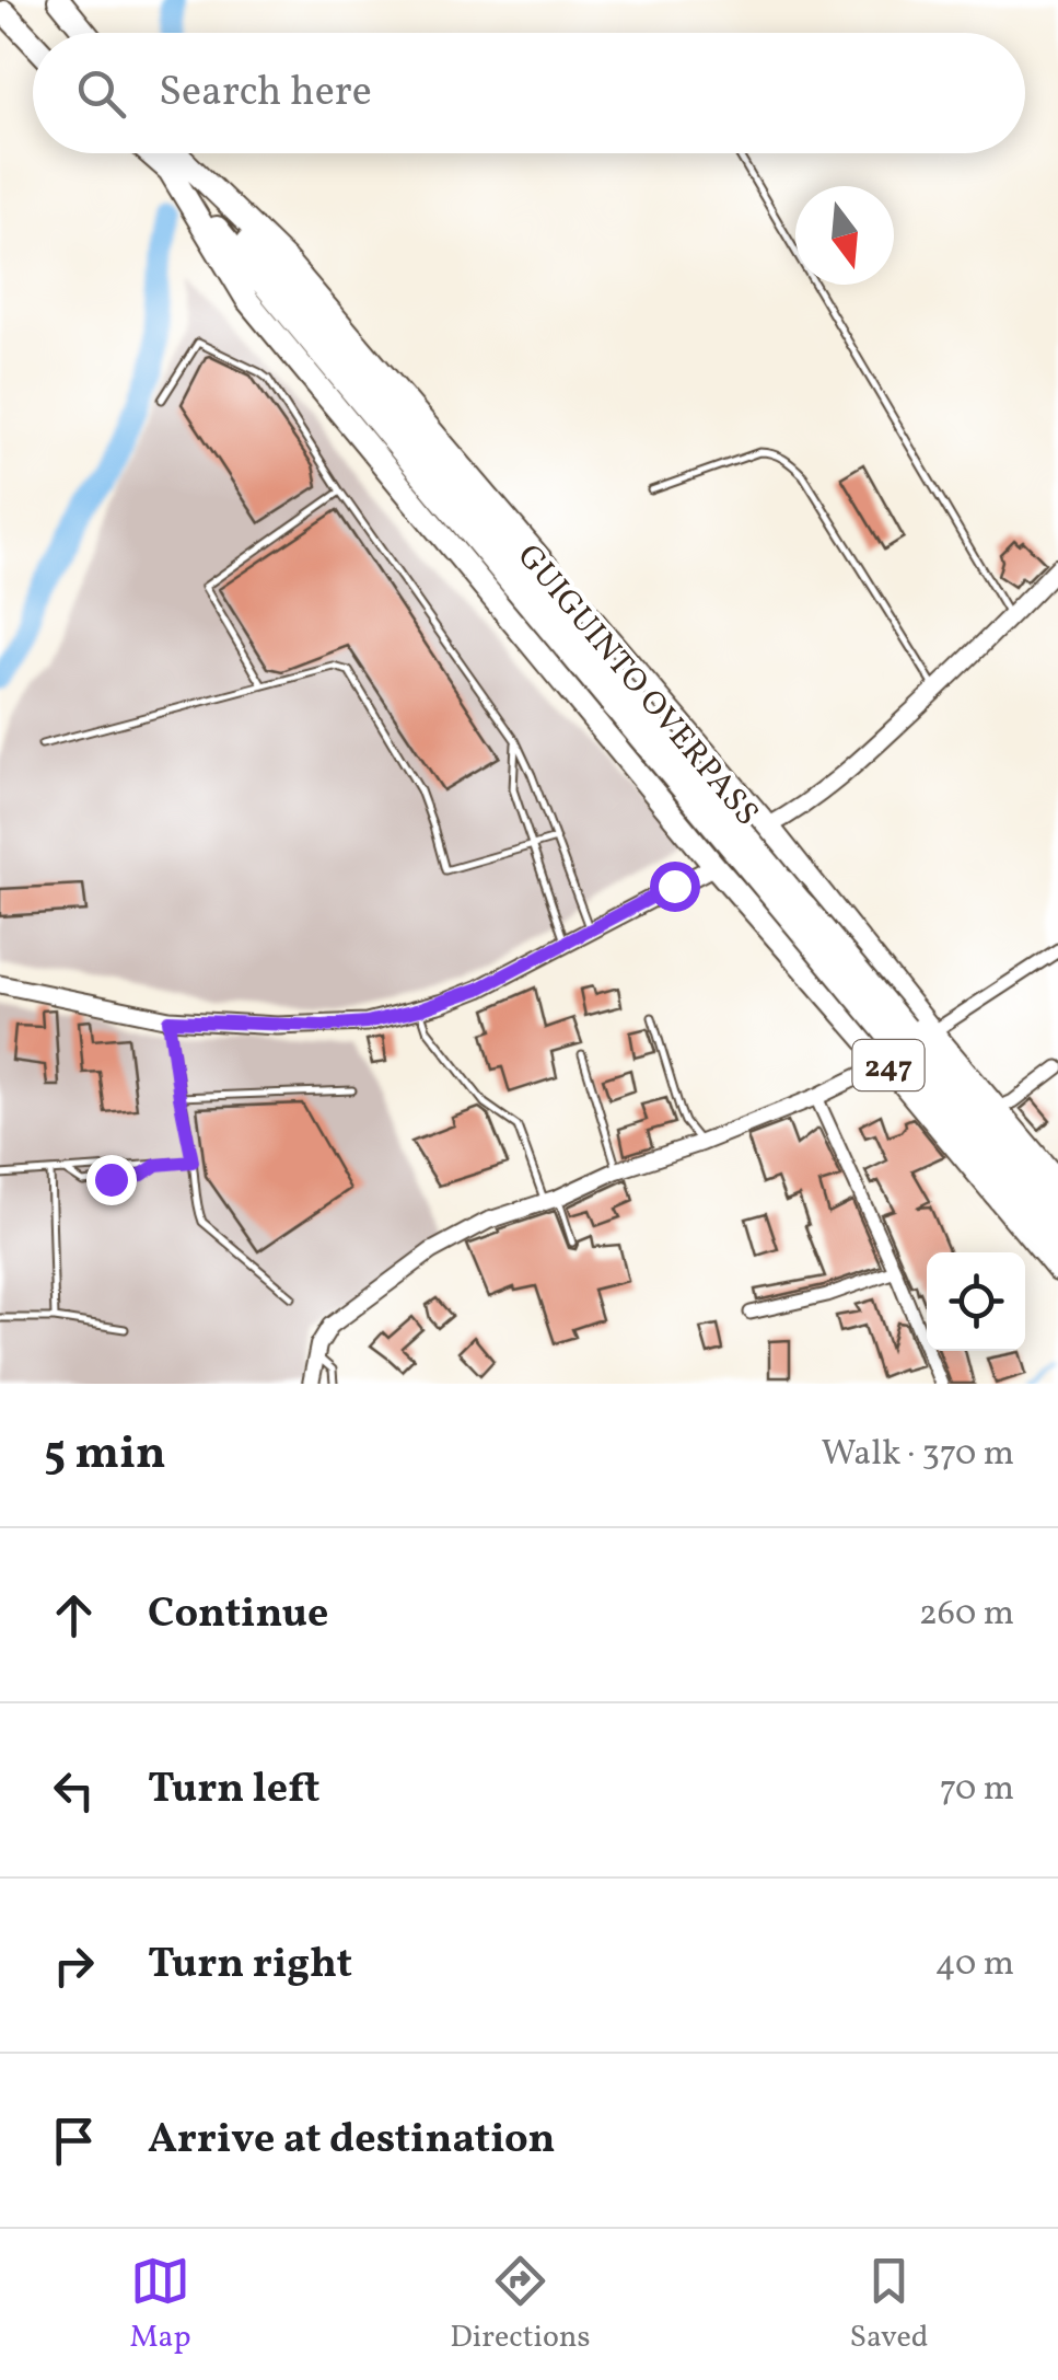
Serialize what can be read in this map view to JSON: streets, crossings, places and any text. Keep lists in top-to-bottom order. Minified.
{"streets":{"highway":["GUIGUINTO OVERPASS","247"]},"crossings":[["GUIGUINTO OVERPASS","247"]],"north":"bottom","page":{"search":"Search here","heading":["5 min","Walk · 370 m"],"list":[["Continue","260 m"],["Turn left","70 m"],["Turn right","40 m"],"Arrive at destination"],"nav":["Map","Directions","Saved"]}}
